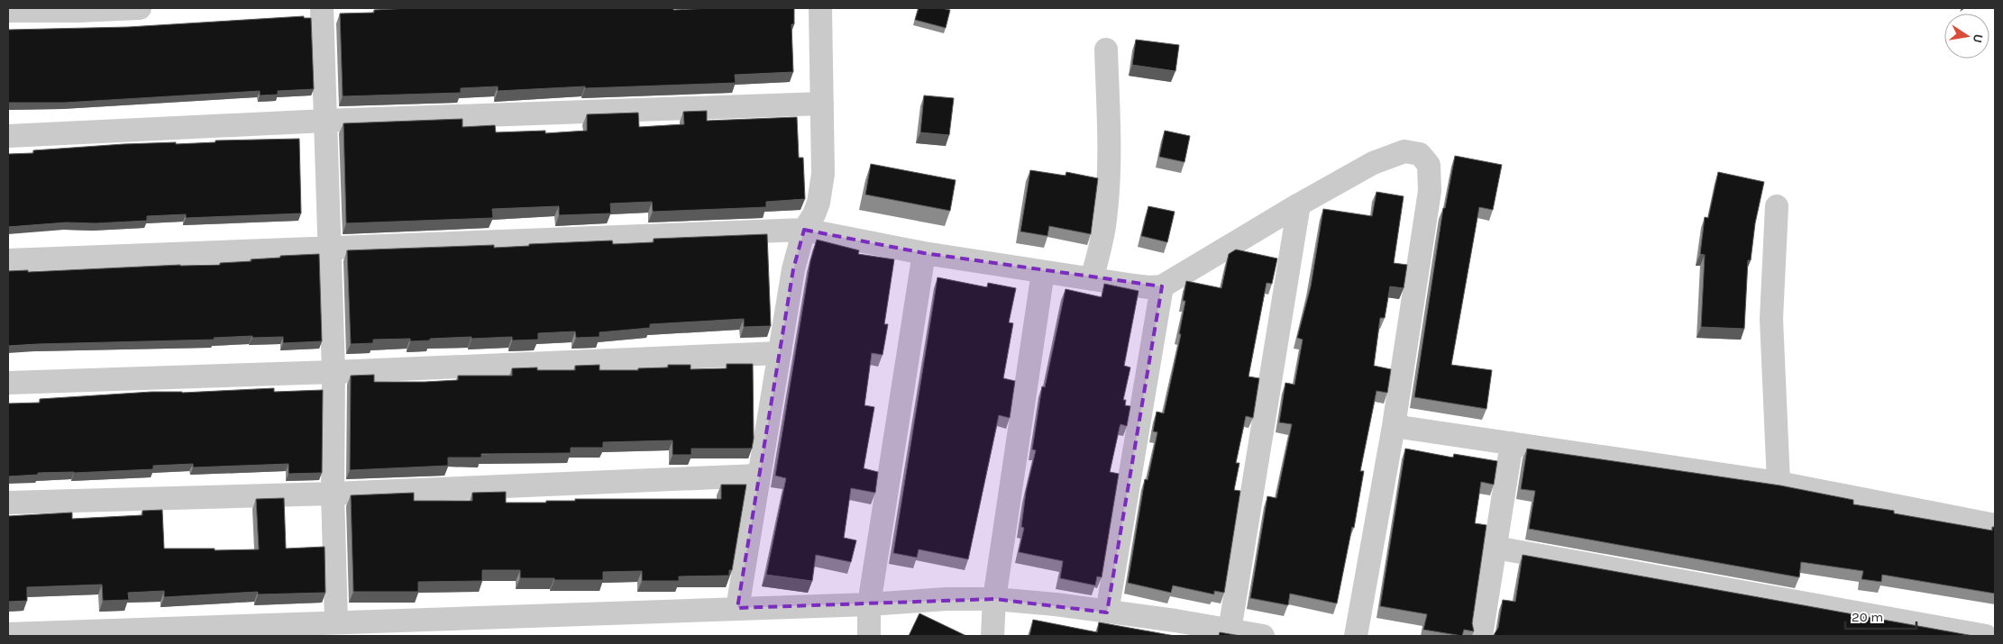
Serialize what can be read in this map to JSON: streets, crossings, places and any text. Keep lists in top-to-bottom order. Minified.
{"scale_bar":"20 m","north":"right"}
